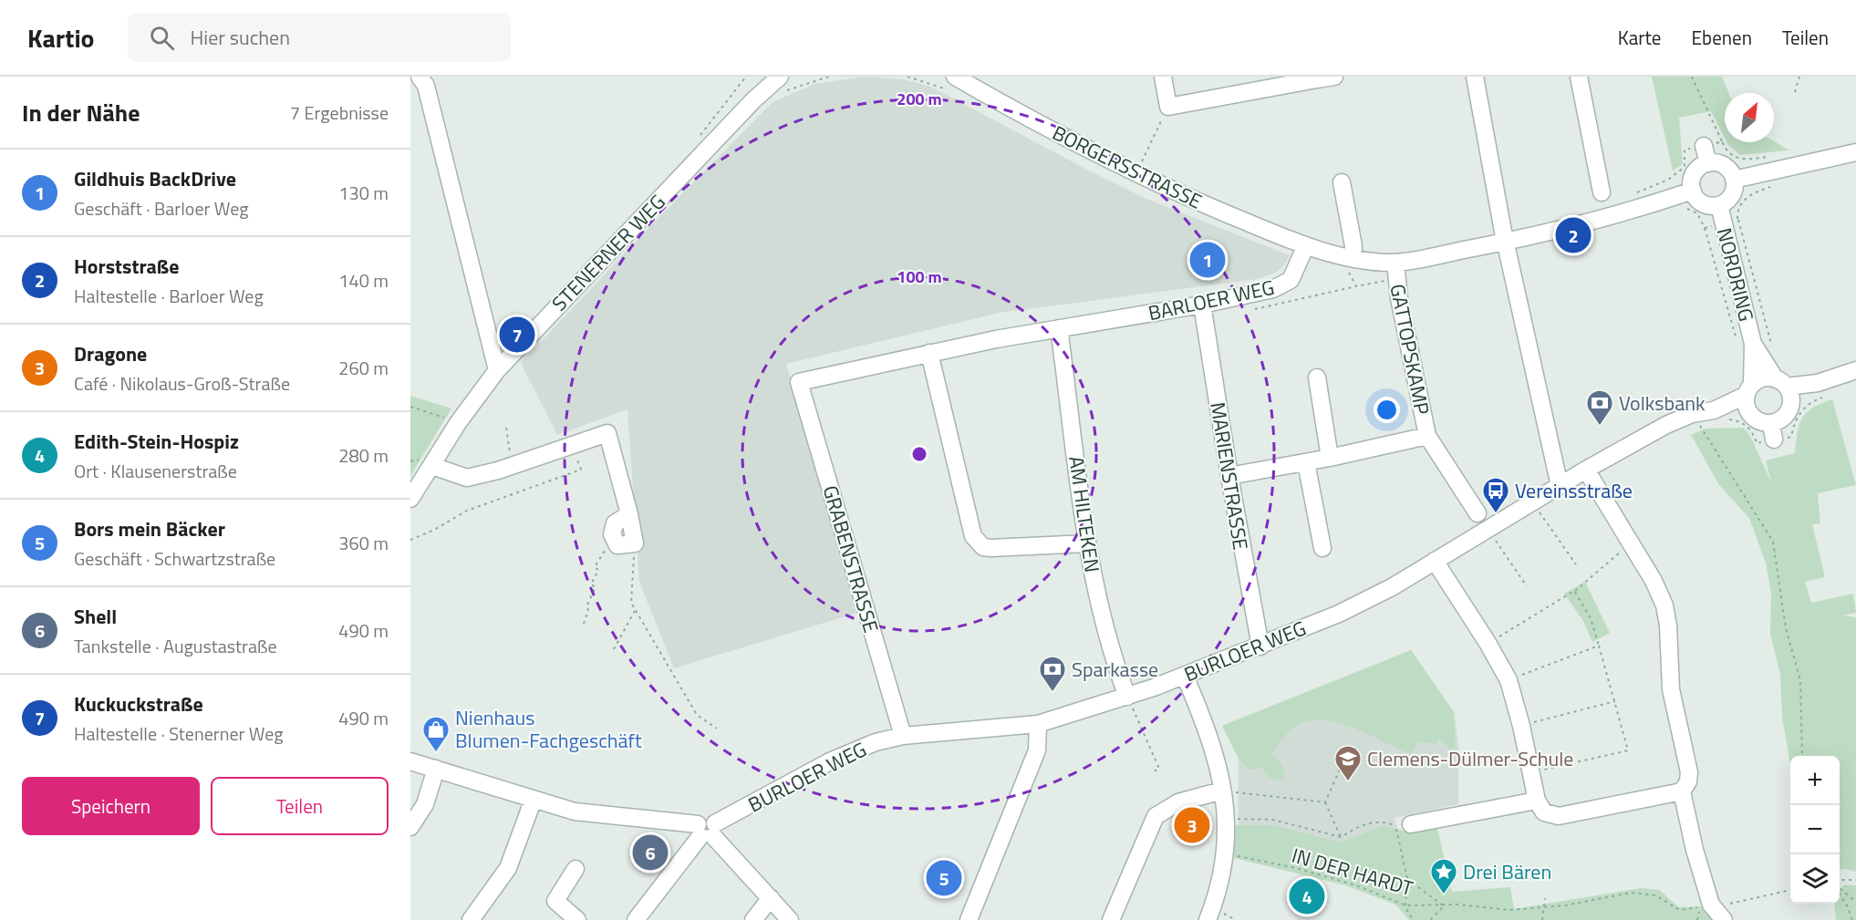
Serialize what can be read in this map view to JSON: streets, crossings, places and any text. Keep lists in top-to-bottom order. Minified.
{"streets":{"street":["BORGERSSTRASSE","STENERNER WEG","NORDRING","BARLOER WEG","GATTOPSKAMP","MARIENSTRASSE","AM HILTEKEN","GRABENSTRASSE","BURLOER WEG"],"path":["IN DER HARDT"]},"crossings":[["BORGERSSTRASSE","BARLOER WEG"],["NORDRING","BURLOER WEG"],["BARLOER WEG","MARIENSTRASSE"],["BARLOER WEG","AM HILTEKEN"],["BARLOER WEG","GRABENSTRASSE"],["GATTOPSKAMP","MARIENSTRASSE"],["MARIENSTRASSE","BURLOER WEG"],["AM HILTEKEN","BURLOER WEG"],["GRABENSTRASSE","BURLOER WEG"]],"places":{"bank":["Volksbank","Sparkasse"],"bus stop":["Vereinsstraße"],"shop":["Nienhaus Blumen-Fachgeschäft"],"school or university":["Clemens-Dülmer-Schule"],"place":["Drei Bären"]},"north":"top right","page":{"header":"Kartio","search":"Hier suchen","nav":["Karte","Ebenen","Teilen"],"heading":["In der Nähe","7 Ergebnisse"],"list":[{"mark":"1","name":"Gildhuis BackDrive","note":"Geschäft · Barloer Weg","value":"130 m"},{"mark":"2","name":"Horststraße","note":"Haltestelle · Barloer Weg","value":"140 m"},{"mark":"3","name":"Dragone","note":"Café · Nikolaus-Groß-Straße","value":"260 m"},{"mark":"4","name":"Edith-Stein-Hospiz","note":"Ort · Klausenerstraße","value":"280 m"},{"mark":"5","name":"Bors mein Bäcker","note":"Geschäft · Schwartzstraße","value":"360 m"},{"mark":"6","name":"Shell","note":"Tankstelle · Augustastraße","value":"490 m"},{"mark":"7","name":"Kuckuckstraße","note":"Haltestelle · Stenerner Weg","value":"490 m"}],"pins":["2","1","7","3","6","5","4"],"map_buttons":["+","−"],"buttons":["Speichern","Teilen"]},"rings":["200 m","100 m"]}
